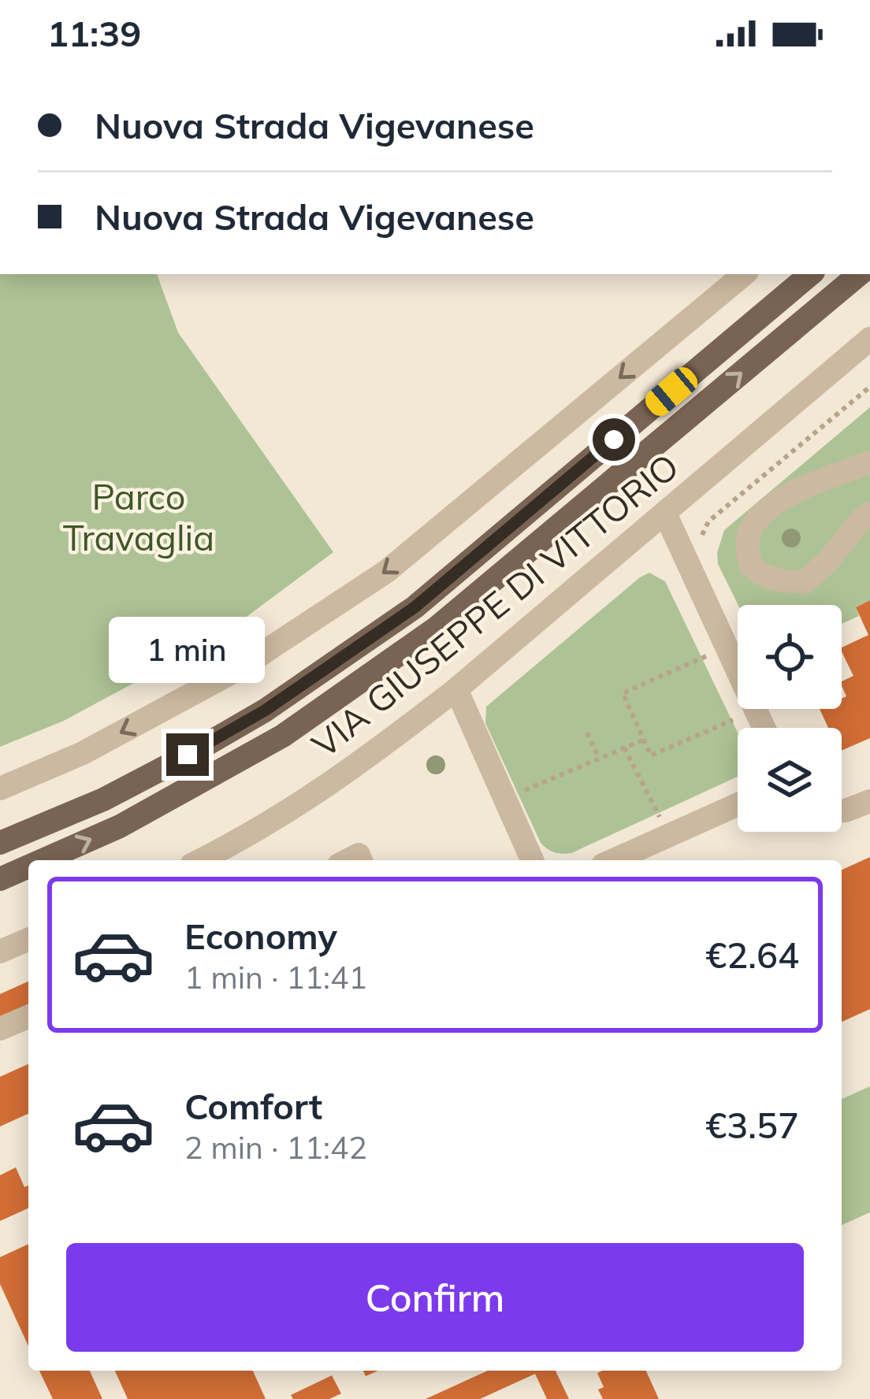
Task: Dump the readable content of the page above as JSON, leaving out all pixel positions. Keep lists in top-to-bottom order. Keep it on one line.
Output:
{"streets":{"street":["VIA GIUSEPPE DI VITTORIO"]},"parks":["Parco Travaglia"],"page":{"status":"11:39","banner":["Nuova Strada Vigevanese","Nuova Strada Vigevanese"],"bubble":"1 min","list":[{"name":"Economy","note":"1 min · 11:41","value":"€2.64"},{"name":"Comfort","note":"2 min · 11:42","value":"€3.57"}],"buttons":"Confirm"}}
